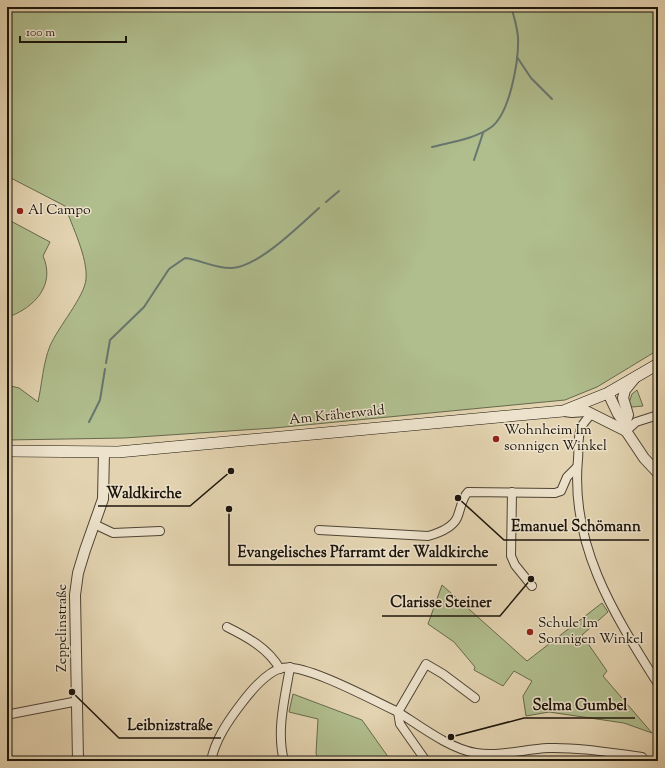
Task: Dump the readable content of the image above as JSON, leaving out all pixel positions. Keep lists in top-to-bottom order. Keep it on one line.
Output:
{"streets":{"main road":["Am Kräherwald"],"street":["Zeppelinstraße"]},"crossings":[["Am Kräherwald","Zeppelinstraße"]],"places":["Al Campo","Wohnheim Im sonnigen Winkel","Waldkirche","Emanuel Schömann","Evangelisches Pfarramt der Waldkirche","Clarisse Steiner","Schule Im Sonnigen Winkel","Leibnizstraße","Selma Gumbel"],"scale_bar":"100 m"}
